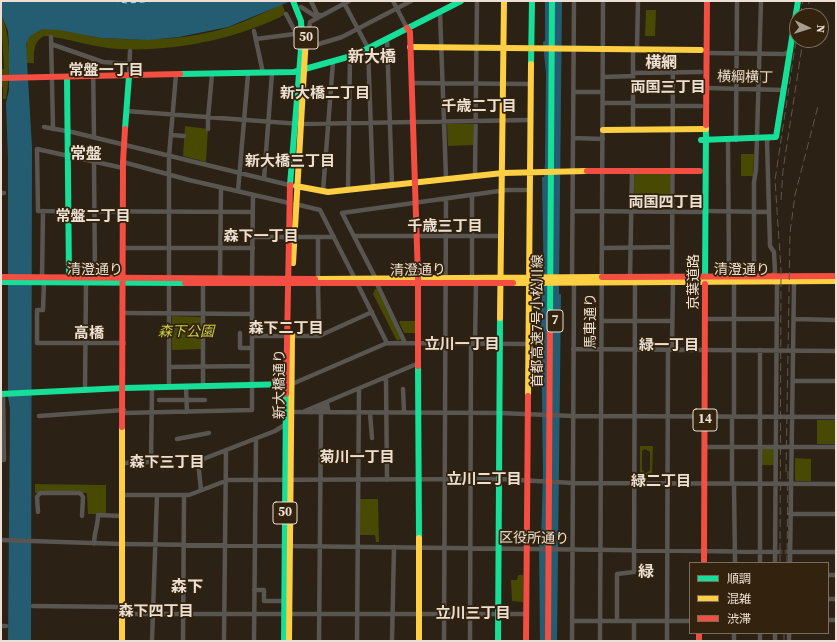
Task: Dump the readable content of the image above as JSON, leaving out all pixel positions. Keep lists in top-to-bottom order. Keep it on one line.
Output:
{"streets":{"main road":["50","清澄通り","京葉道路","首都高速7号小松川線","7","新大橋通り","14"],"street":["横綱横丁","馬車通り","区役所通り"]},"crossings":[["50","新大橋通り"],["横綱横丁","京葉道路"],["清澄通り","京葉道路"],["清澄通り","馬車通り"],["清澄通り","新大橋通り"],["京葉道路","区役所通り"],["馬車通り","区役所通り"],["新大橋通り","区役所通り"]],"districts":["新大橋","横網","常盤一丁目","両国三丁目","新大橋二丁目","千歳二丁目","常盤","新大橋三丁目","両国四丁目","常盤二丁目","千歳三丁目","森下一丁目","森下二丁目","高橋","立川一丁目","緑一丁目","菊川一丁目","森下三丁目","立川二丁目","緑二丁目","緑","森下","森下四丁目","立川三丁目"],"parks":["森下公園"],"legend":["順調","混雑","渋滞"],"north":"right"}
